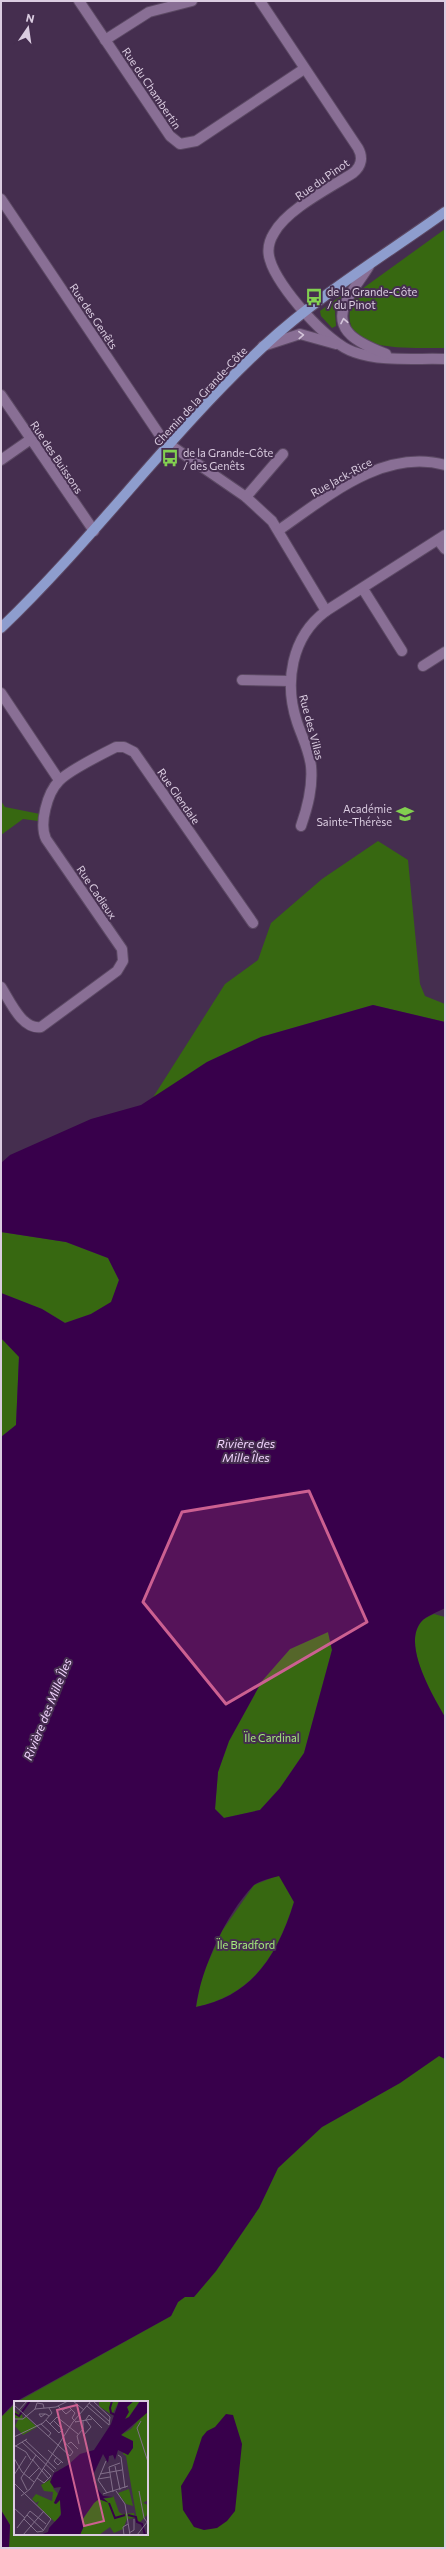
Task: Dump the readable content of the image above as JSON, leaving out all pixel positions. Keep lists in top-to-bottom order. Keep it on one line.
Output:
{"streets":{"main road":["Chemin de la Grande-Côte"],"street":["Rue du Chambertin","Rue du Pinot","Rue des Genêts","Rue des Buissons","Rue Jack-Rice","Rue des Villas","Rue Glendale","Rue Cadieux"]},"crossings":[["Rue du Chambertin","Rue du Pinot"],["Rue du Pinot","Chemin de la Grande-Côte"],["Rue des Genêts","Chemin de la Grande-Côte"],["Chemin de la Grande-Côte","Rue des Buissons"],["Rue Glendale","Rue Cadieux"]],"water":["Rivière des Mille Îles"],"parks":["Ïle Cardinal","Ïle Bradford"],"places":{"bus stop":["de la Grande-Côte / du Pinot","de la Grande-Côte / des Genêts"],"school or university":["Académie Sainte-Thérèse"]},"north":"top"}
